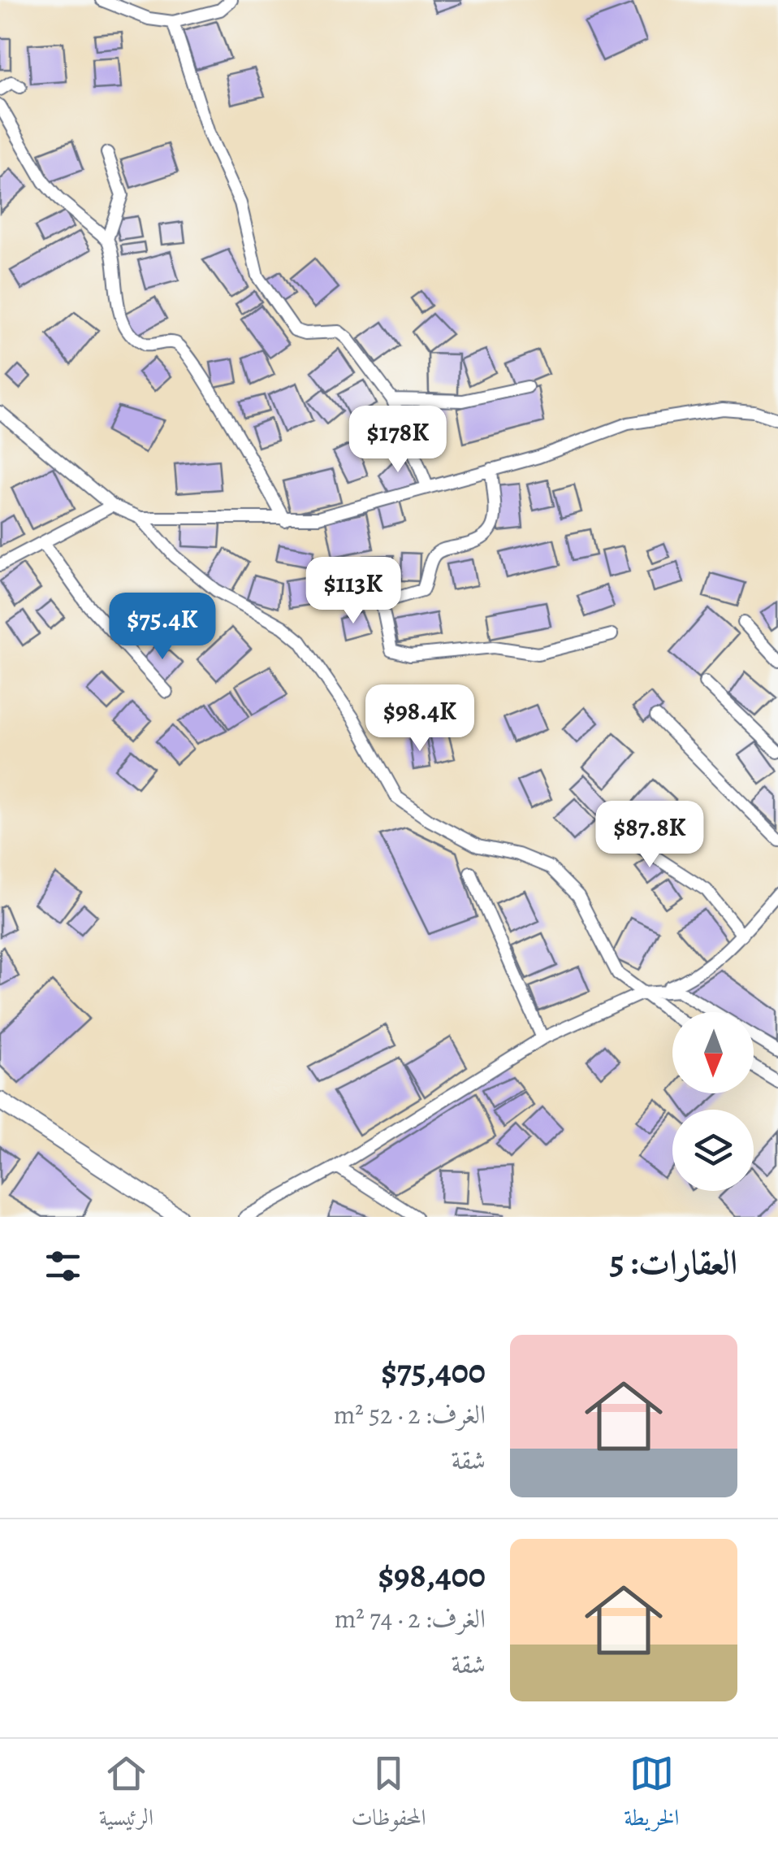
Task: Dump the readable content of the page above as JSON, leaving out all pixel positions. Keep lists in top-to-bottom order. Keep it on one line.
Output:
{"north":"bottom","page":{"price":["$178K","$113K","$75.4K","$98.4K","$87.8K"],"heading":"العقارات: 5","list":[{"name":"$75,400","note":"الغرف: 2 · 52 m² · شقة"},{"name":"$98,400","note":"الغرف: 2 · 74 m² · شقة"}],"tabs":["الخريطة","المحفوظات","الرئيسية"]}}
